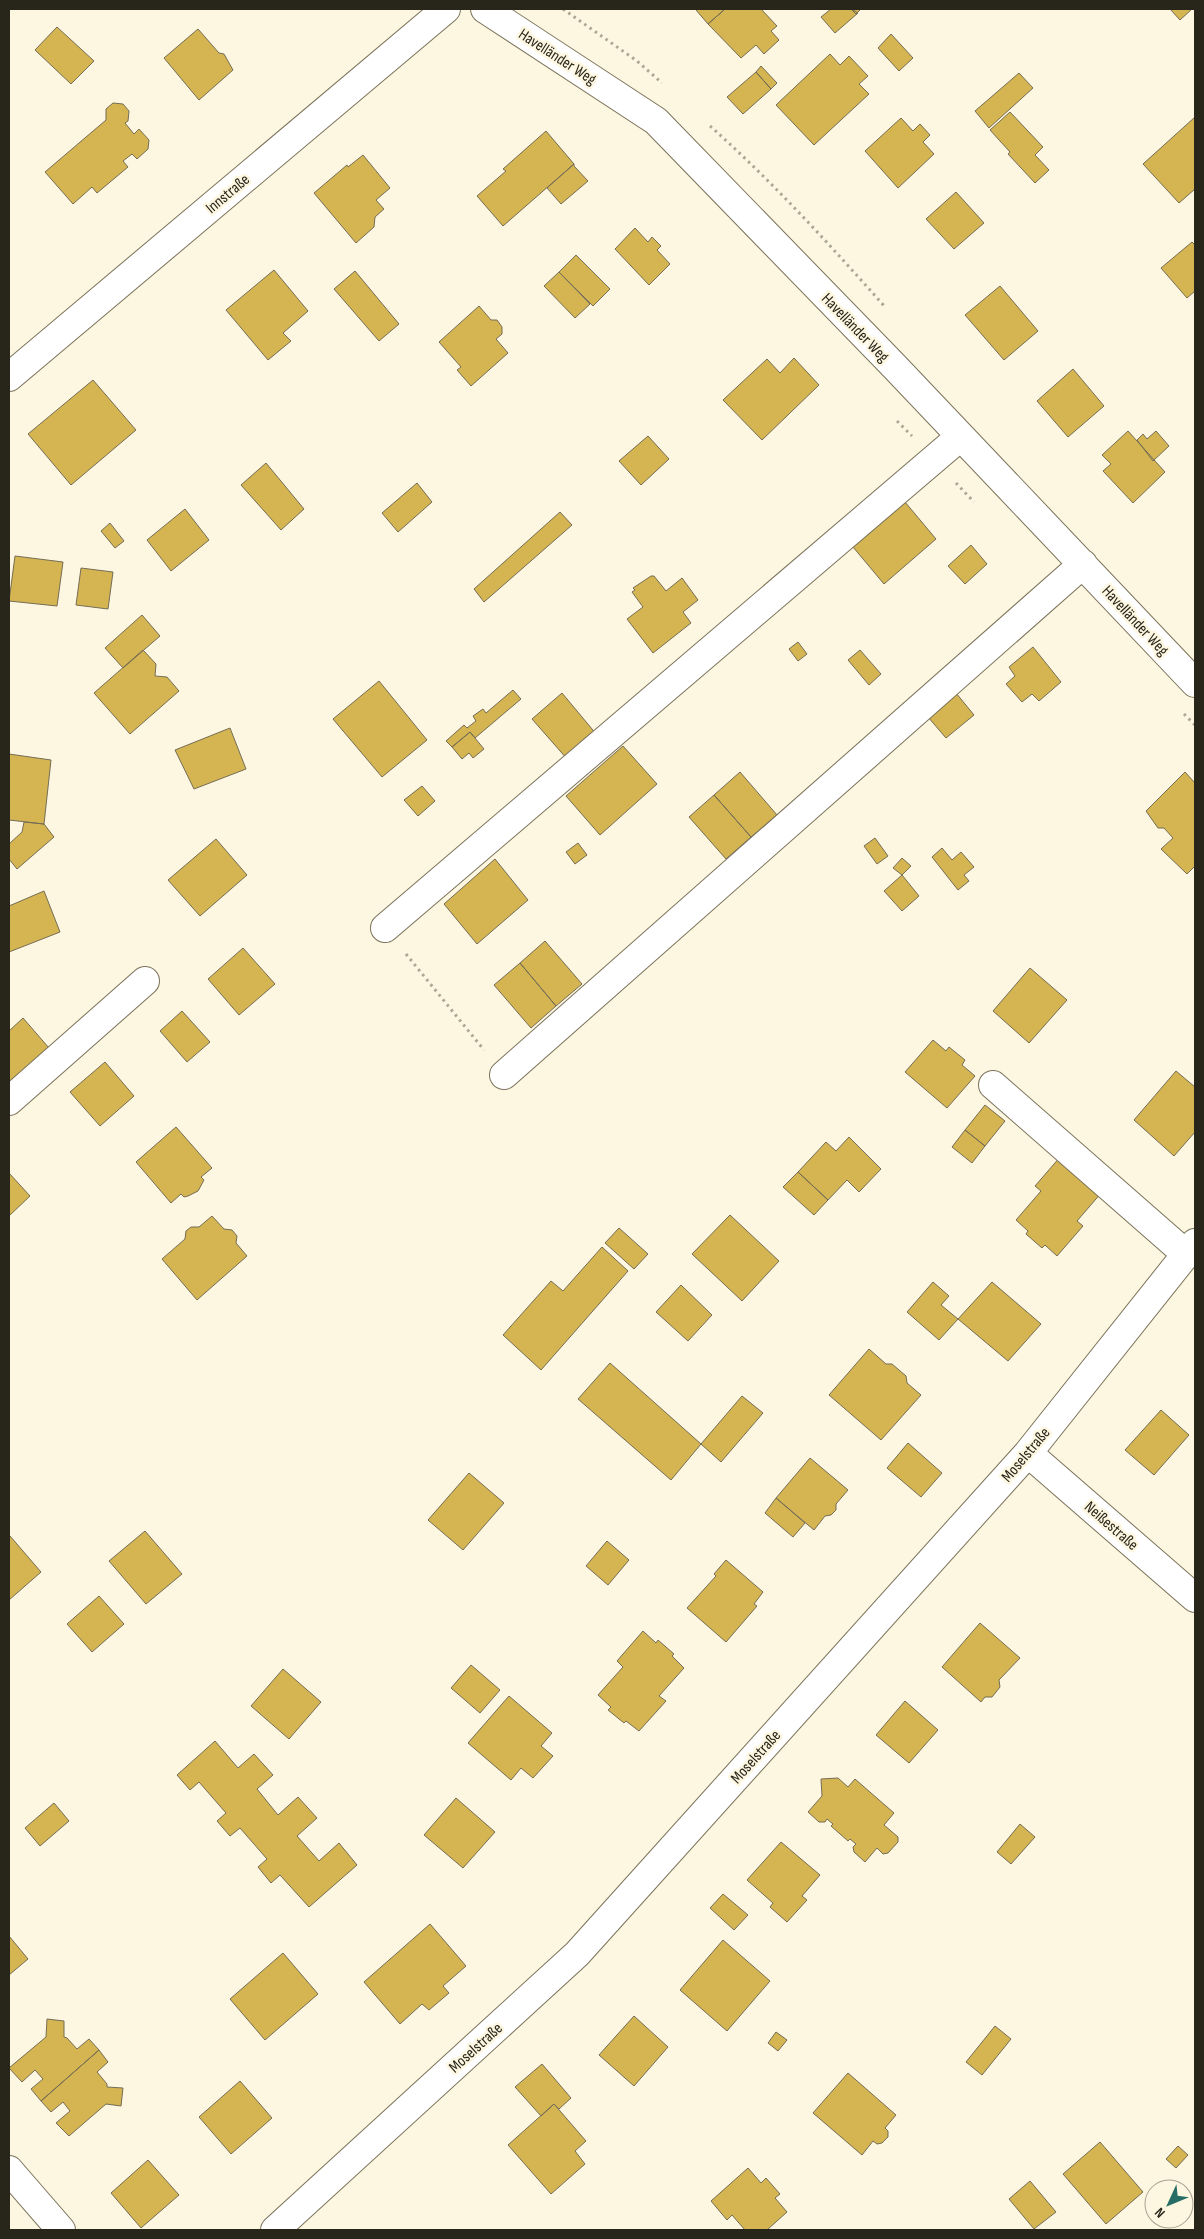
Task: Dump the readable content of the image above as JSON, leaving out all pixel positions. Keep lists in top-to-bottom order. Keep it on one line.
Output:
{"streets":{"street":["Havelländer Weg","Innstraße","Moselstraße","Neißestraße"]},"crossings":[["Moselstraße","Neißestraße"]],"north":"bottom left"}
